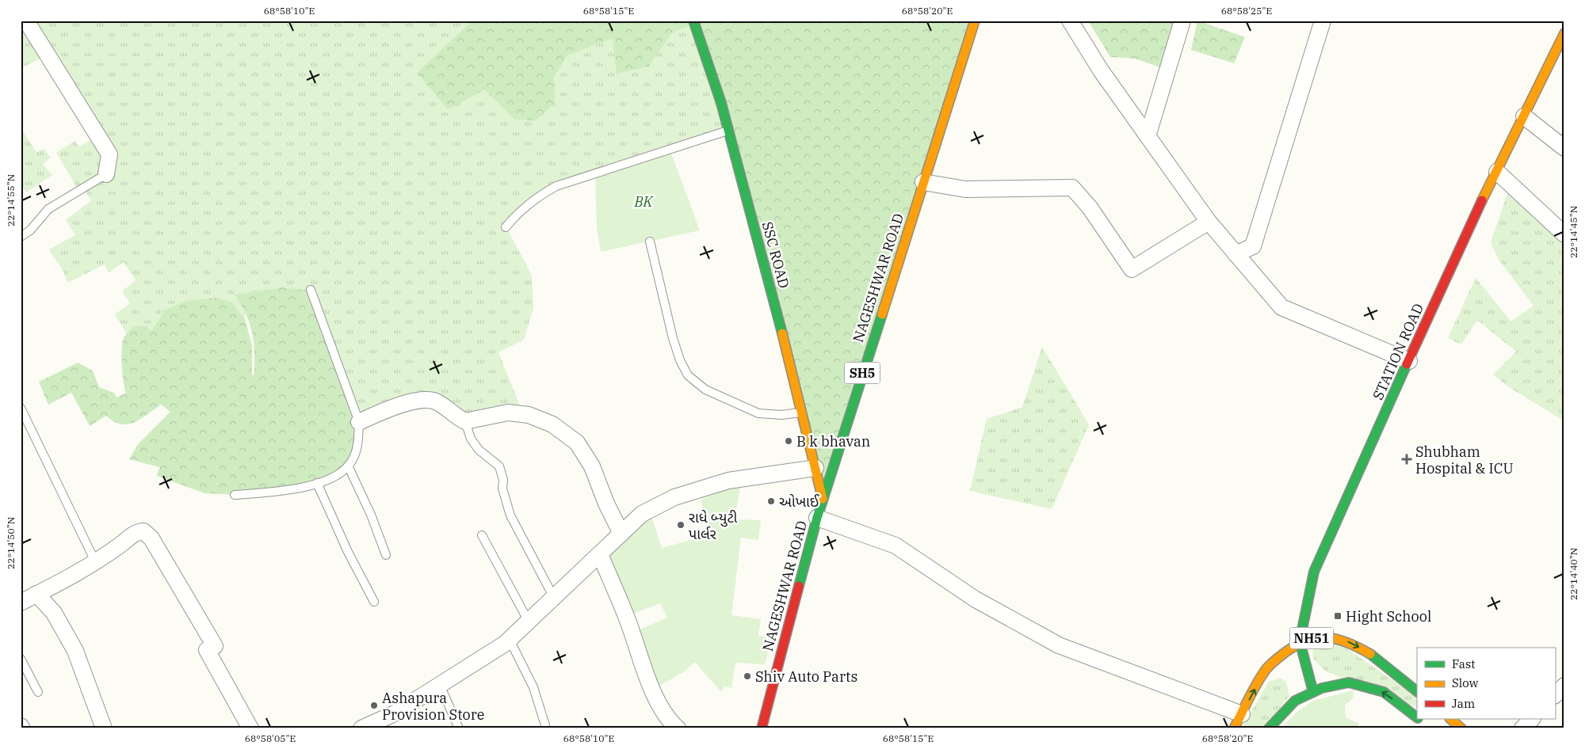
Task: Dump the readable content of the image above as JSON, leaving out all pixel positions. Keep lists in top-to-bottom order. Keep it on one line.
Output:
{"streets":{"main road":["SSC ROAD","NAGESHWAR ROAD","STATION ROAD","SH5","NH51"]},"crossings":[["SSC ROAD","NAGESHWAR ROAD"],["STATION ROAD","NH51"]],"parks":["BK"],"places":{"other":["B k bhavan","ઓખાઈ","રાધે બ્યુટી પાર્લર","Shiv Auto Parts","Ashapura Provision Store"],"health":["Shubham Hospital & ICU"],"transit":["Hight School"]},"legend":["Fast","Slow","Jam"],"coordinates":["68°58'10\"E","68°58'15\"E","68°58'20\"E","68°58'25\"E","22°14'55\"N","22°14'45\"N","22°14'50\"N","22°14'40\"N","68°58'05\"E"]}
